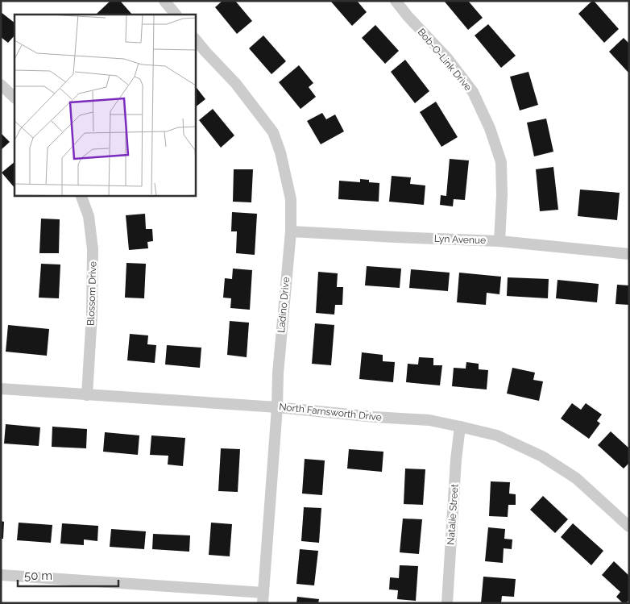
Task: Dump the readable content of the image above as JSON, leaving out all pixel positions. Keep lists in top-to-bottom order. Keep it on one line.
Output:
{"streets":{"street":["Bob-O-Link Drive","Lyn Avenue","Blossom Drive","Ladino Drive","North Farnsworth Drive","Natalie Street"]},"crossings":[["Bob-O-Link Drive","Lyn Avenue"],["Lyn Avenue","Ladino Drive"],["Blossom Drive","North Farnsworth Drive"],["Ladino Drive","North Farnsworth Drive"],["North Farnsworth Drive","Natalie Street"]],"scale_bar":"50 m"}
